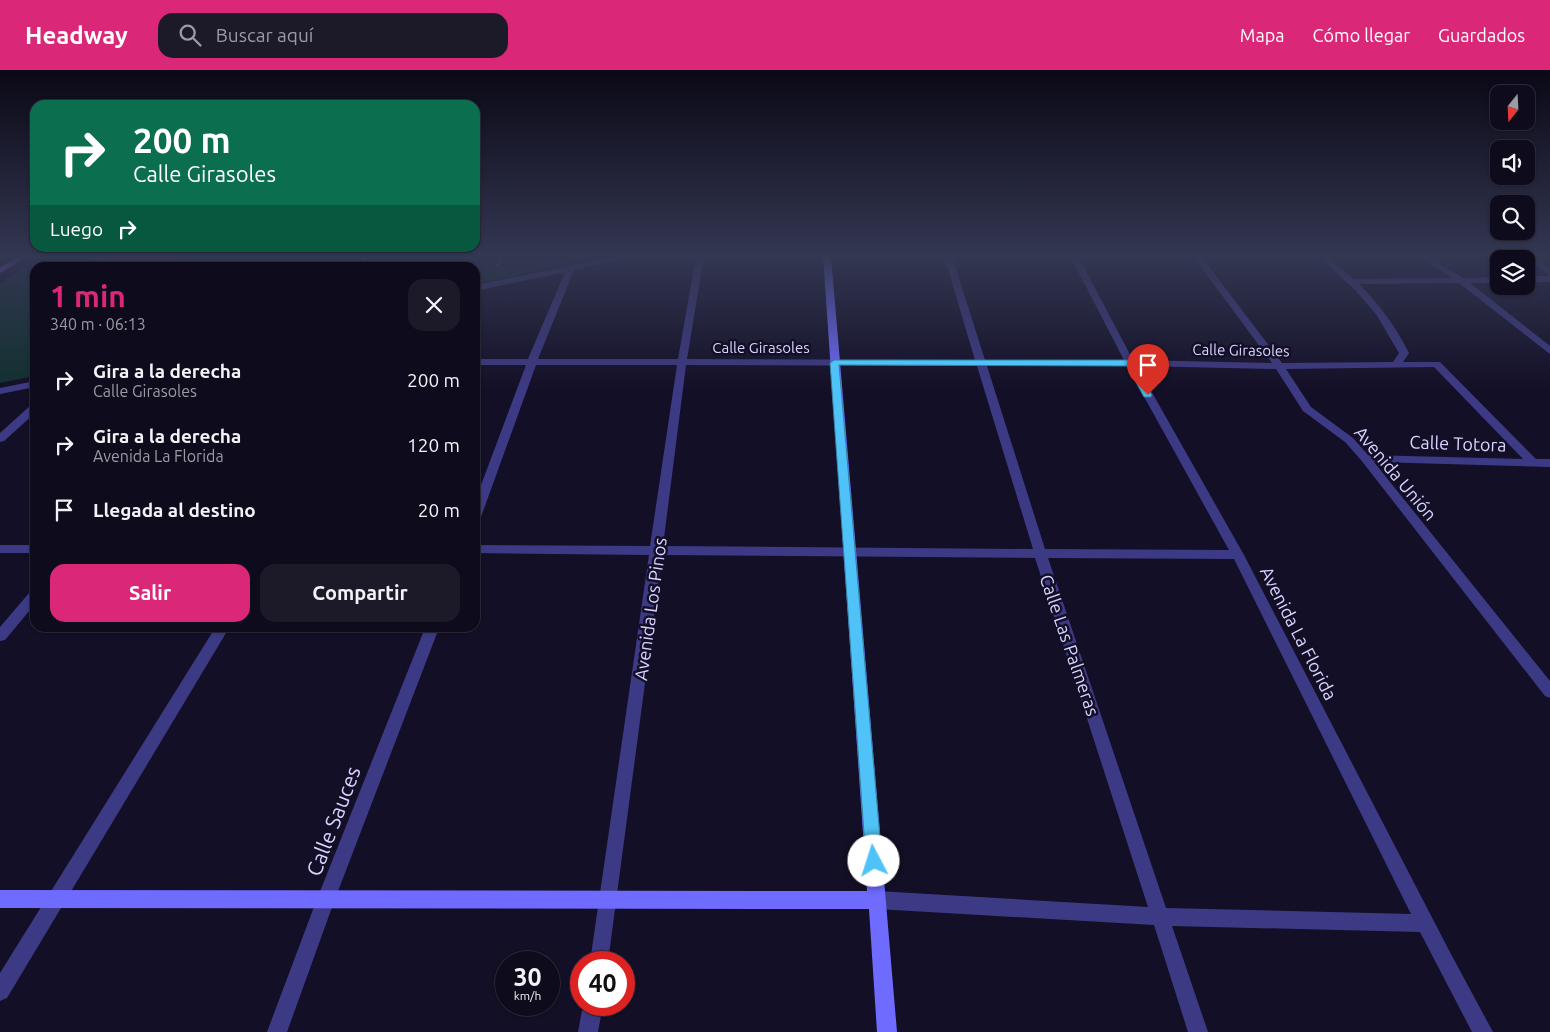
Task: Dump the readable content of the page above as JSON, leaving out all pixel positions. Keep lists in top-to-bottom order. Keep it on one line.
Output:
{"streets":{"street":["Calle Girasoles","Calle Totora","Avenida Unión","Avenida Los Pinos","Avenida La Florida","Calle Las Palmeras","Calle Sauces"]},"crossings":[["Calle Girasoles","Calle Totora"],["Calle Girasoles","Avenida Unión"],["Calle Girasoles","Avenida Los Pinos"],["Calle Girasoles","Avenida La Florida"],["Calle Girasoles","Calle Las Palmeras"],["Calle Totora","Avenida Unión"]],"north":"bottom","page":{"header":"Headway","search":"Buscar aquí","nav":["Mapa","Cómo llegar","Guardados"],"turn":["200 m","Calle Girasoles"],"then":"Luego","heading":["1 min","340 m · 06:13"],"list":[{"name":"Gira a la derecha","note":"Calle Girasoles","value":"200 m"},{"name":"Gira a la derecha","note":"Avenida La Florida","value":"120 m"},{"name":"Llegada al destino","value":"20 m"}],"buttons":["Salir","Compartir"],"speed":"30 km/h","limit":"40"}}
